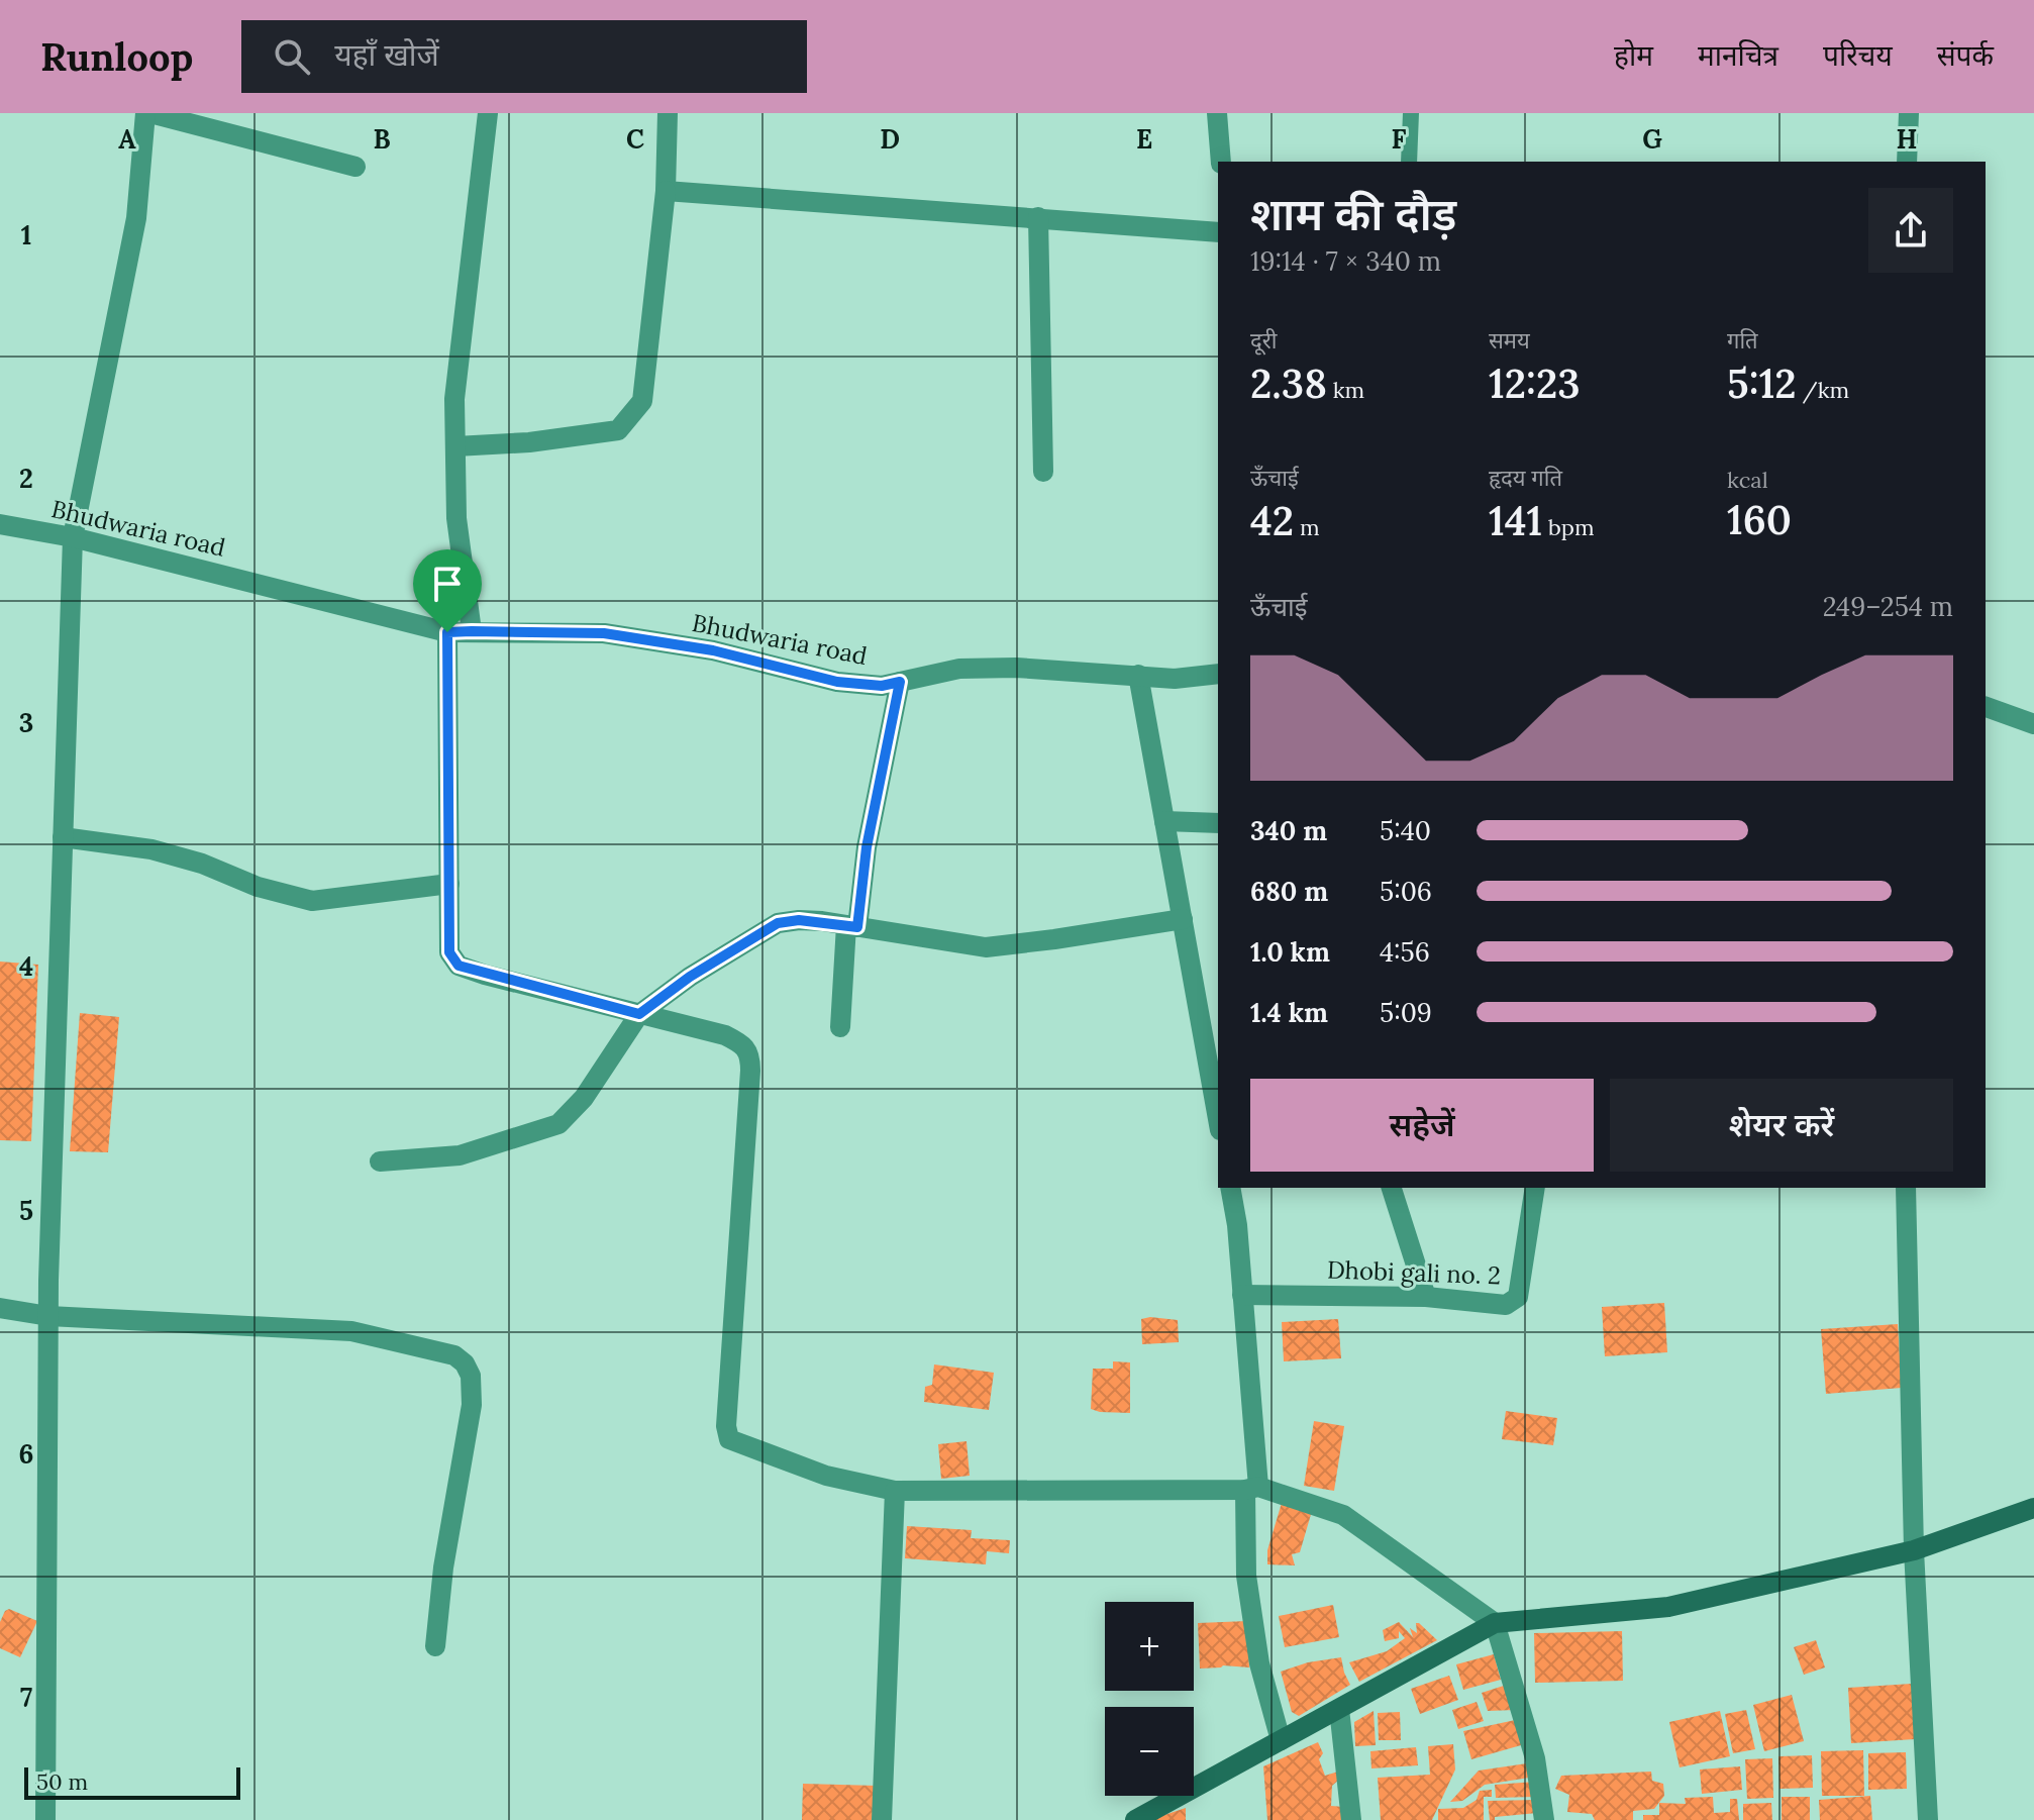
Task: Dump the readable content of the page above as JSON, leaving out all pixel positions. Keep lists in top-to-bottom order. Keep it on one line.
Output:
{"streets":{"street":["Bhudwaria road","Dhobi gali no. 2"]},"scale_bar":"50 m","page":{"header":"Runloop","search":"यहाँ खोजें","nav":["होम","मानचित्र","परिचय","संपर्क"],"heading":["शाम की दौड़","19:14 · 7 × 340 m"],"stats":[["दूरी","2.38 km"],["समय","12:23"],["गति","5:12 /km"],["ऊँचाई","42 m"],["हृदय गति","141 bpm"],["kcal","160"]],"chart":["ऊँचाई","249–254 m"],"list":[{"name":"340 m","note":"5:40"},{"name":"680 m","note":"5:06"},{"name":"1.0 km","note":"4:56"},{"name":"1.4 km","note":"5:09"}],"buttons":["सहेजें","शेयर करें"],"map_buttons":["+","−"],"scale":"50 m"},"grid":{"columns":["A","B","C","D","E","F","G","H"],"rows":["1","2","3","4","5","6","7"]}}
